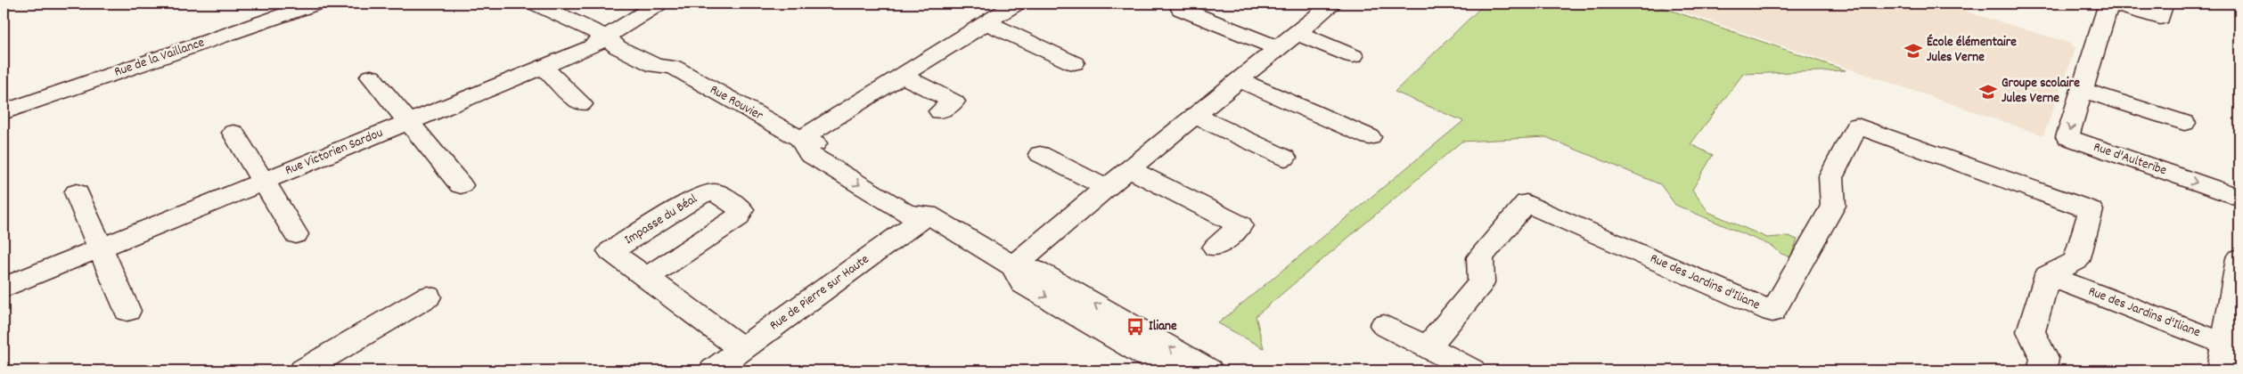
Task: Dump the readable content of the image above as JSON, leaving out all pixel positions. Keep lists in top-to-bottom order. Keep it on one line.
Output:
{"streets":{"street":["Rue de la Vaillance","Rue Rouvier","Rue Victorien Sardou","Rue d'Aulteribe","Rue des Jardins d'Iliane","Rue de Pierre sur Haute"]},"crossings":[["Rue Rouvier","Rue Victorien Sardou"]],"places":{"school or university":["École élémentaire Jules Verne","Groupe scolaire Jules Verne"],"bus stop":["Iliane"]}}
